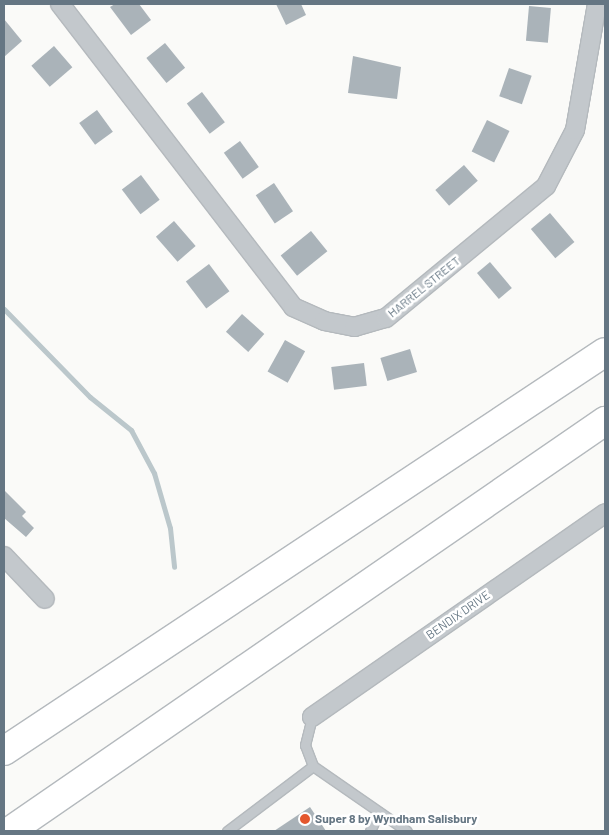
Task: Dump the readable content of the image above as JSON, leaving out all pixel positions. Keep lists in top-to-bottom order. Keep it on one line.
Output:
{"streets":{"street":["HARREL STREET","BENDIX DRIVE"]},"places":["Super 8 by Wyndham Salisbury"]}
